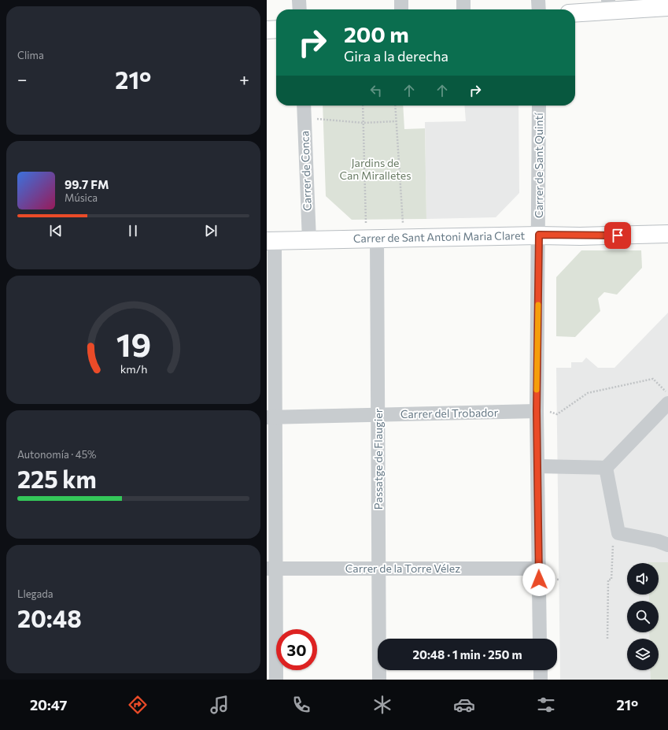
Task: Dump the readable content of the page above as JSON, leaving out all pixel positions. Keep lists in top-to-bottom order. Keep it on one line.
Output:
{"streets":{"main road":["Carrer de Sant Antoni Maria Claret"],"street":["Carrer de Sant Quintí","Carrer de Conca","Carrer del Trobador","Passatge de Flaugier","Carrer de la Torre Vélez"]},"crossings":[["Carrer de Sant Quintí","Carrer de Sant Antoni Maria Claret"],["Carrer de Sant Quintí","Carrer del Trobador"],["Carrer de Sant Quintí","Carrer de la Torre Vélez"],["Carrer de Conca","Carrer de Sant Antoni Maria Claret"],["Carrer de Sant Antoni Maria Claret","Passatge de Flaugier"],["Carrer del Trobador","Passatge de Flaugier"],["Passatge de Flaugier","Carrer de la Torre Vélez"]],"parks":["Jardins de Can Miralletes"],"page":{"tile":["Clima",["Autonomía · 45%","225 km"],["Llegada","20:48"]],"turn":["200 m","Gira a la derecha"],"heat":["−","21°","+"],"song":["99.7 FM","Música"],"limit":"30","trip":"20:48 · 1 min · 250 m","tabs":["20:47","21°"],"gauge":["19","km/h"]}}
